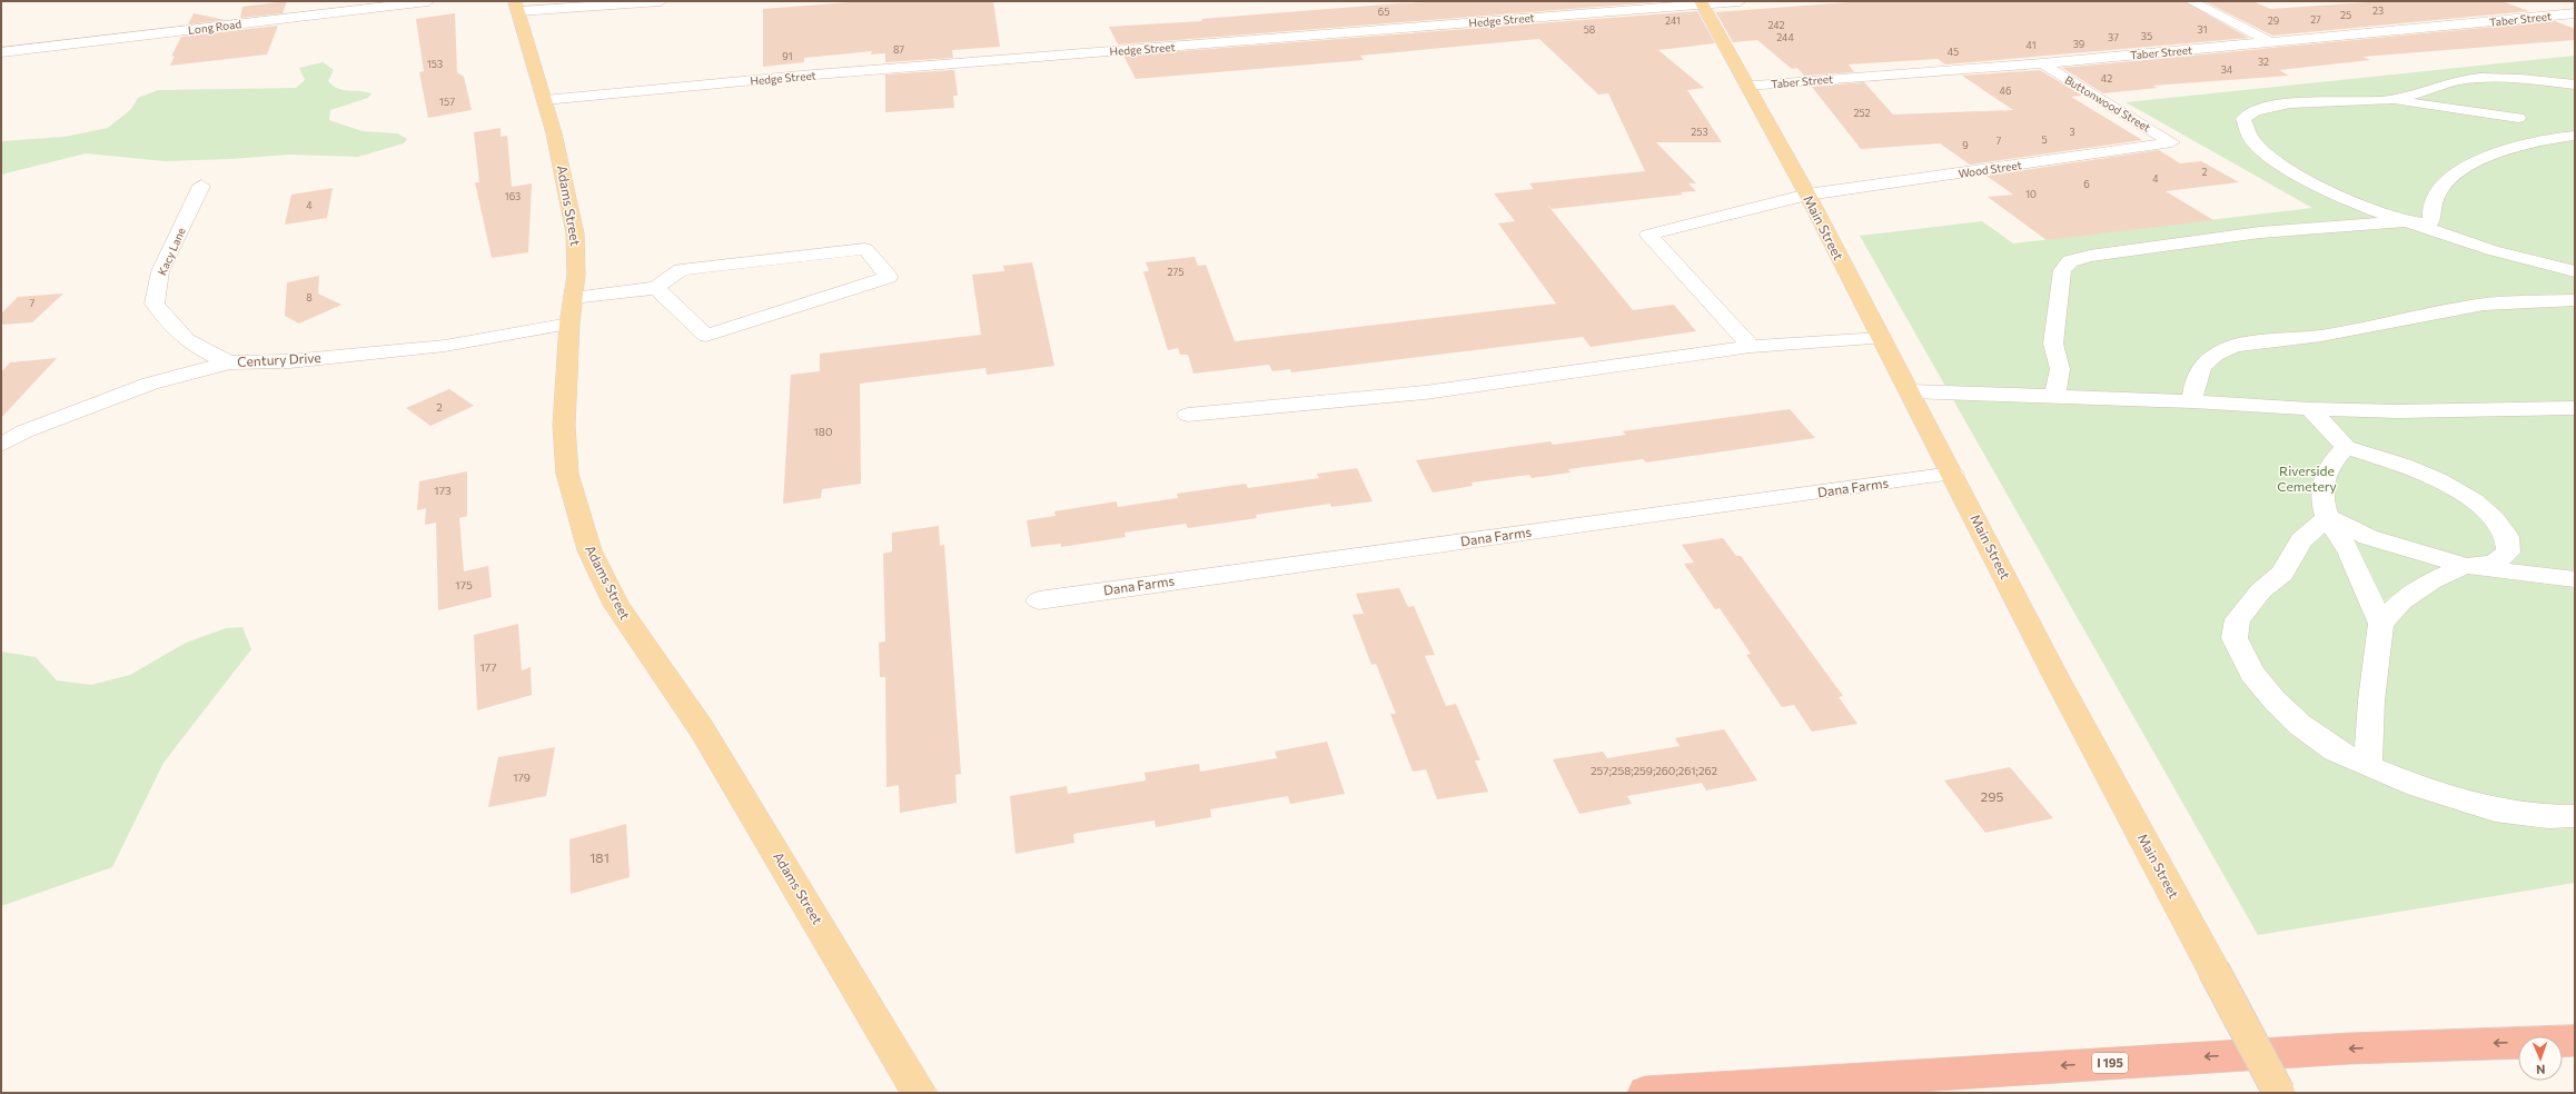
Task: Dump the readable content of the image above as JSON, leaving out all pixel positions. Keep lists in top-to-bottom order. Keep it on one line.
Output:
{"streets":{"highway":["I 195"],"main road":["Adams Street","Main Street"],"street":["Taber Street","Hedge Street","Long Road","Buttonwood Street","Wood Street","Kacy Lane","Century Drive","Dana Farms"]},"crossings":[["Taber Street","Buttonwood Street"],["Taber Street","Main Street"],["Hedge Street","Adams Street"],["Hedge Street","Main Street"],["Buttonwood Street","Wood Street"],["Wood Street","Main Street"],["Adams Street","Century Drive"],["Main Street","Dana Farms"],["Kacy Lane","Century Drive"]],"parks":["Riverside Cemetery"],"house_numbers":["23","65","25","27","241","29","242","58","31","35","244","37","39","41","87","45","91","32","153","34","42","46","157","252","253","3","5","7","9","2","4","6","10","163","4","275","8","7","2","180","173","175","177","257;258;259;260;261;262","179","295","181"],"north":"bottom"}
